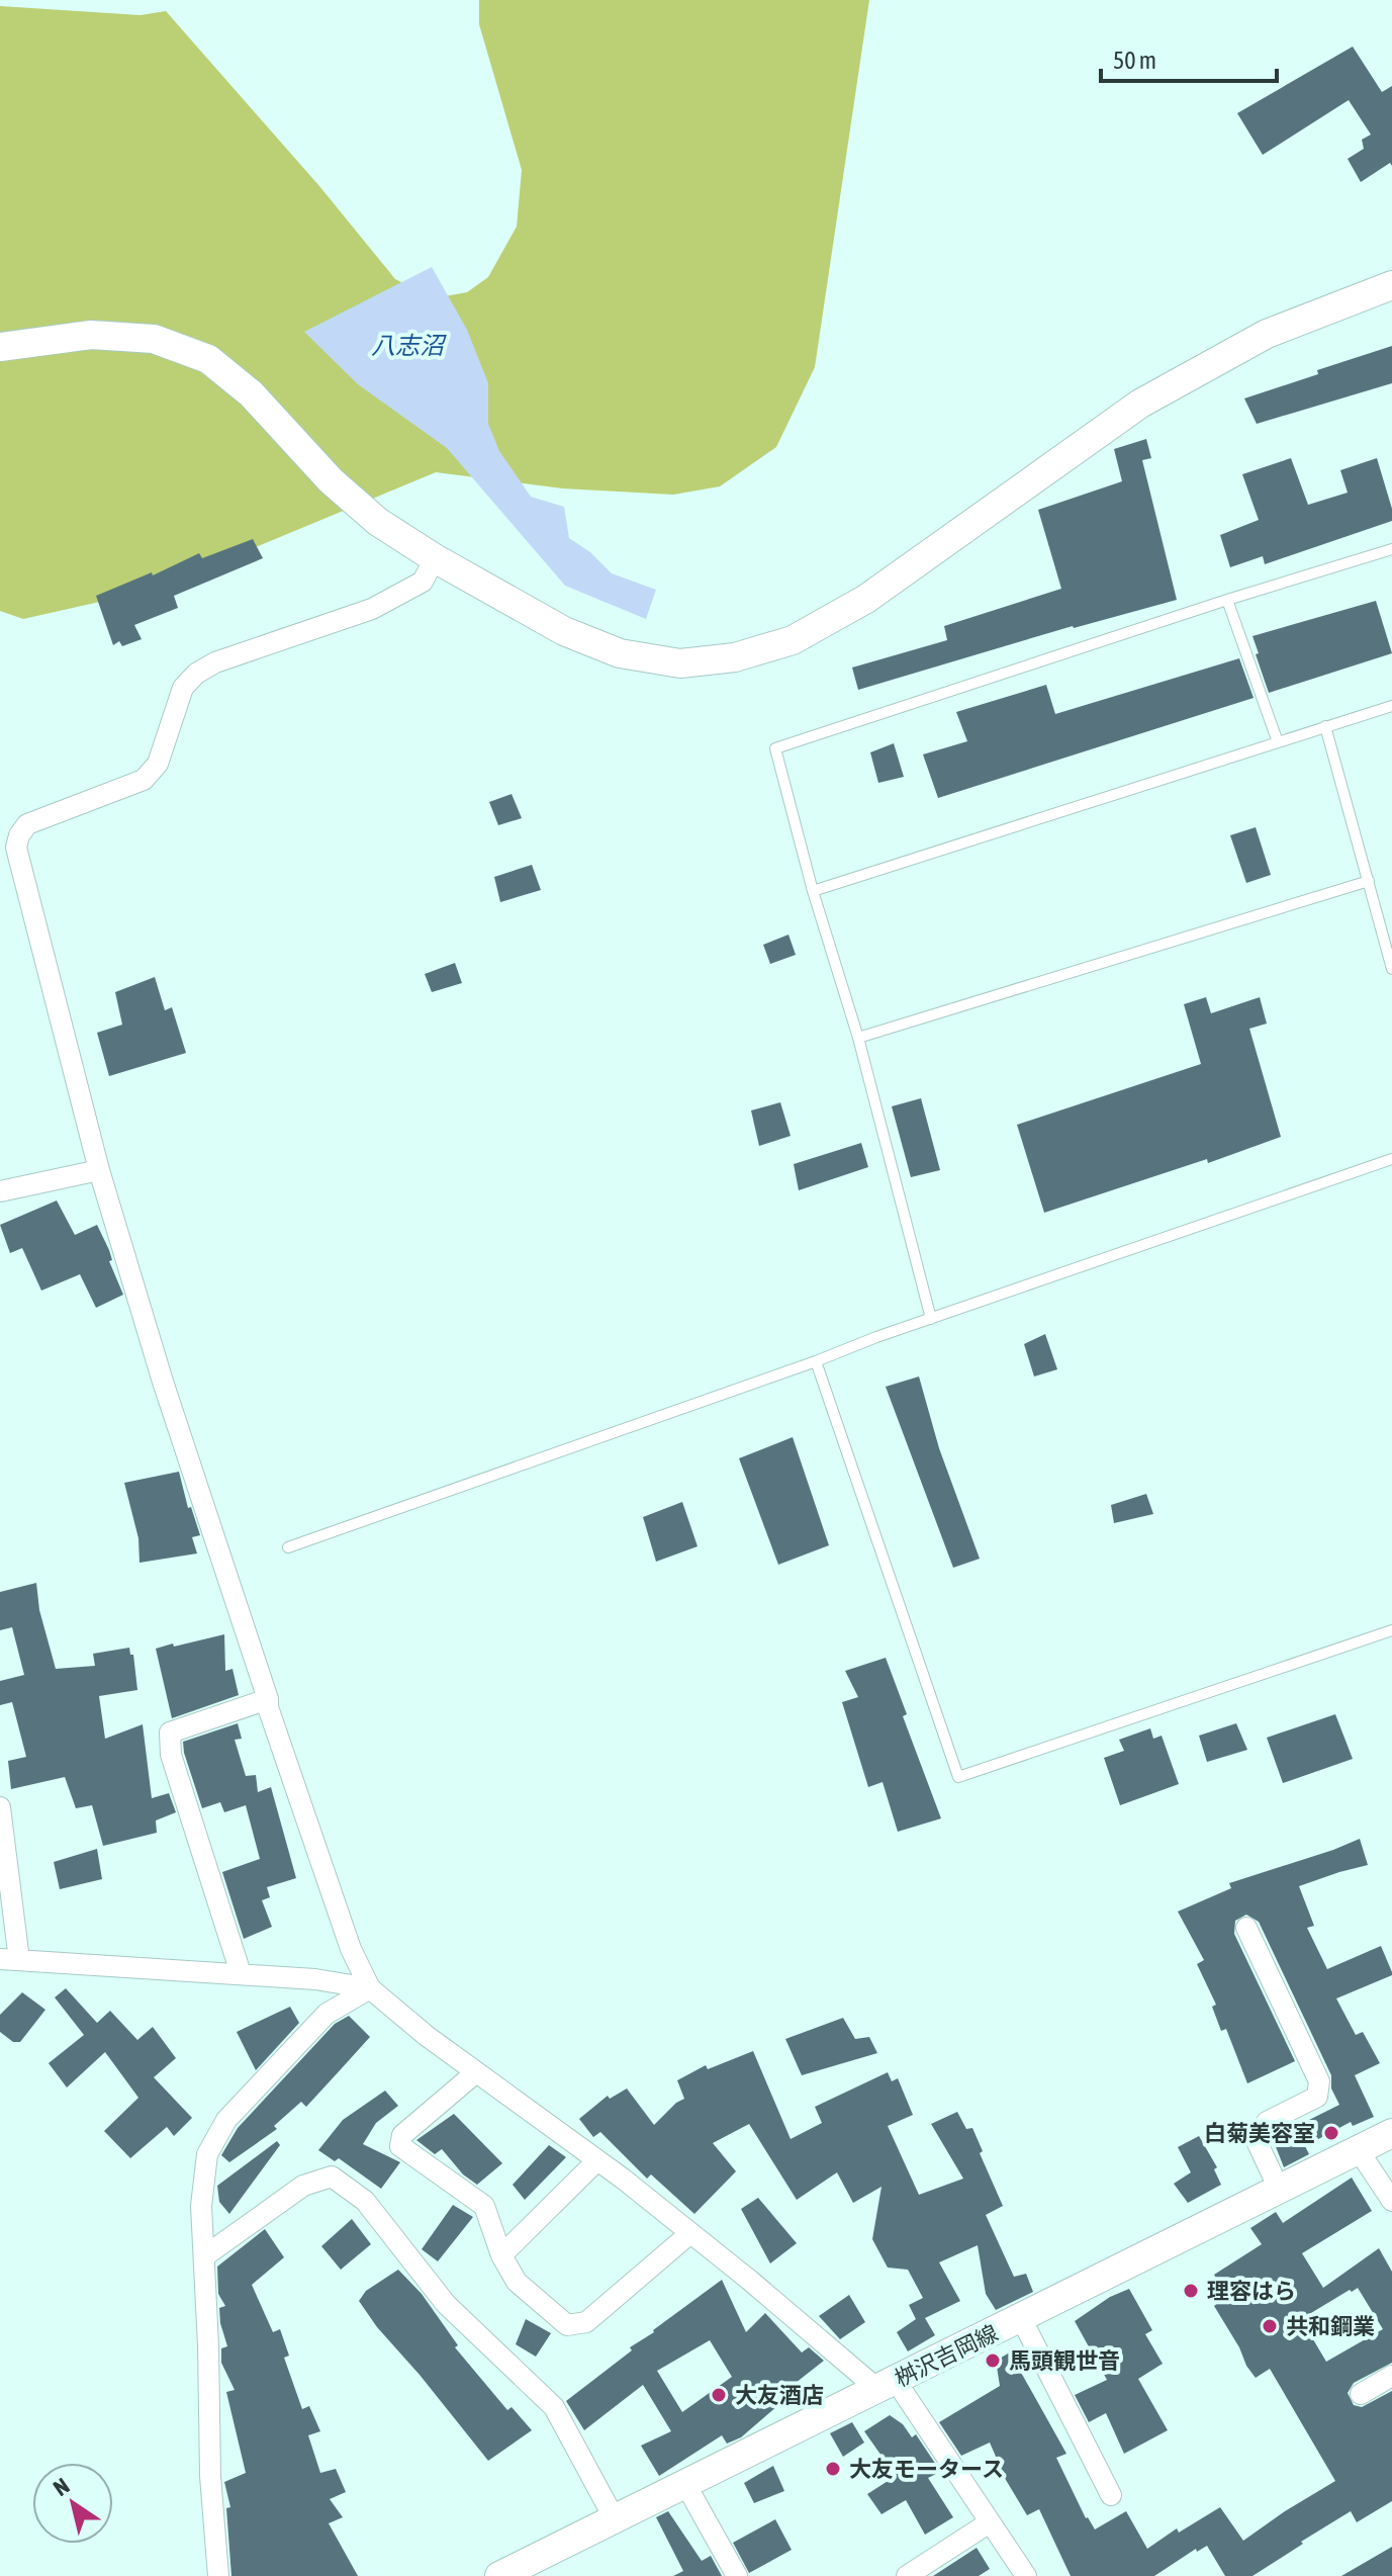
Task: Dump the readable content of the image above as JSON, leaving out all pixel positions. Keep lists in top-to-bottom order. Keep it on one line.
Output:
{"streets":{"street":["桝沢吉岡線"]},"water":["八志沼"],"places":["白菊美容室","理容はら","共和鋼業","馬頭観世音","大友酒店","大友モータース"],"scale_bar":"50 m","north":"top left"}
